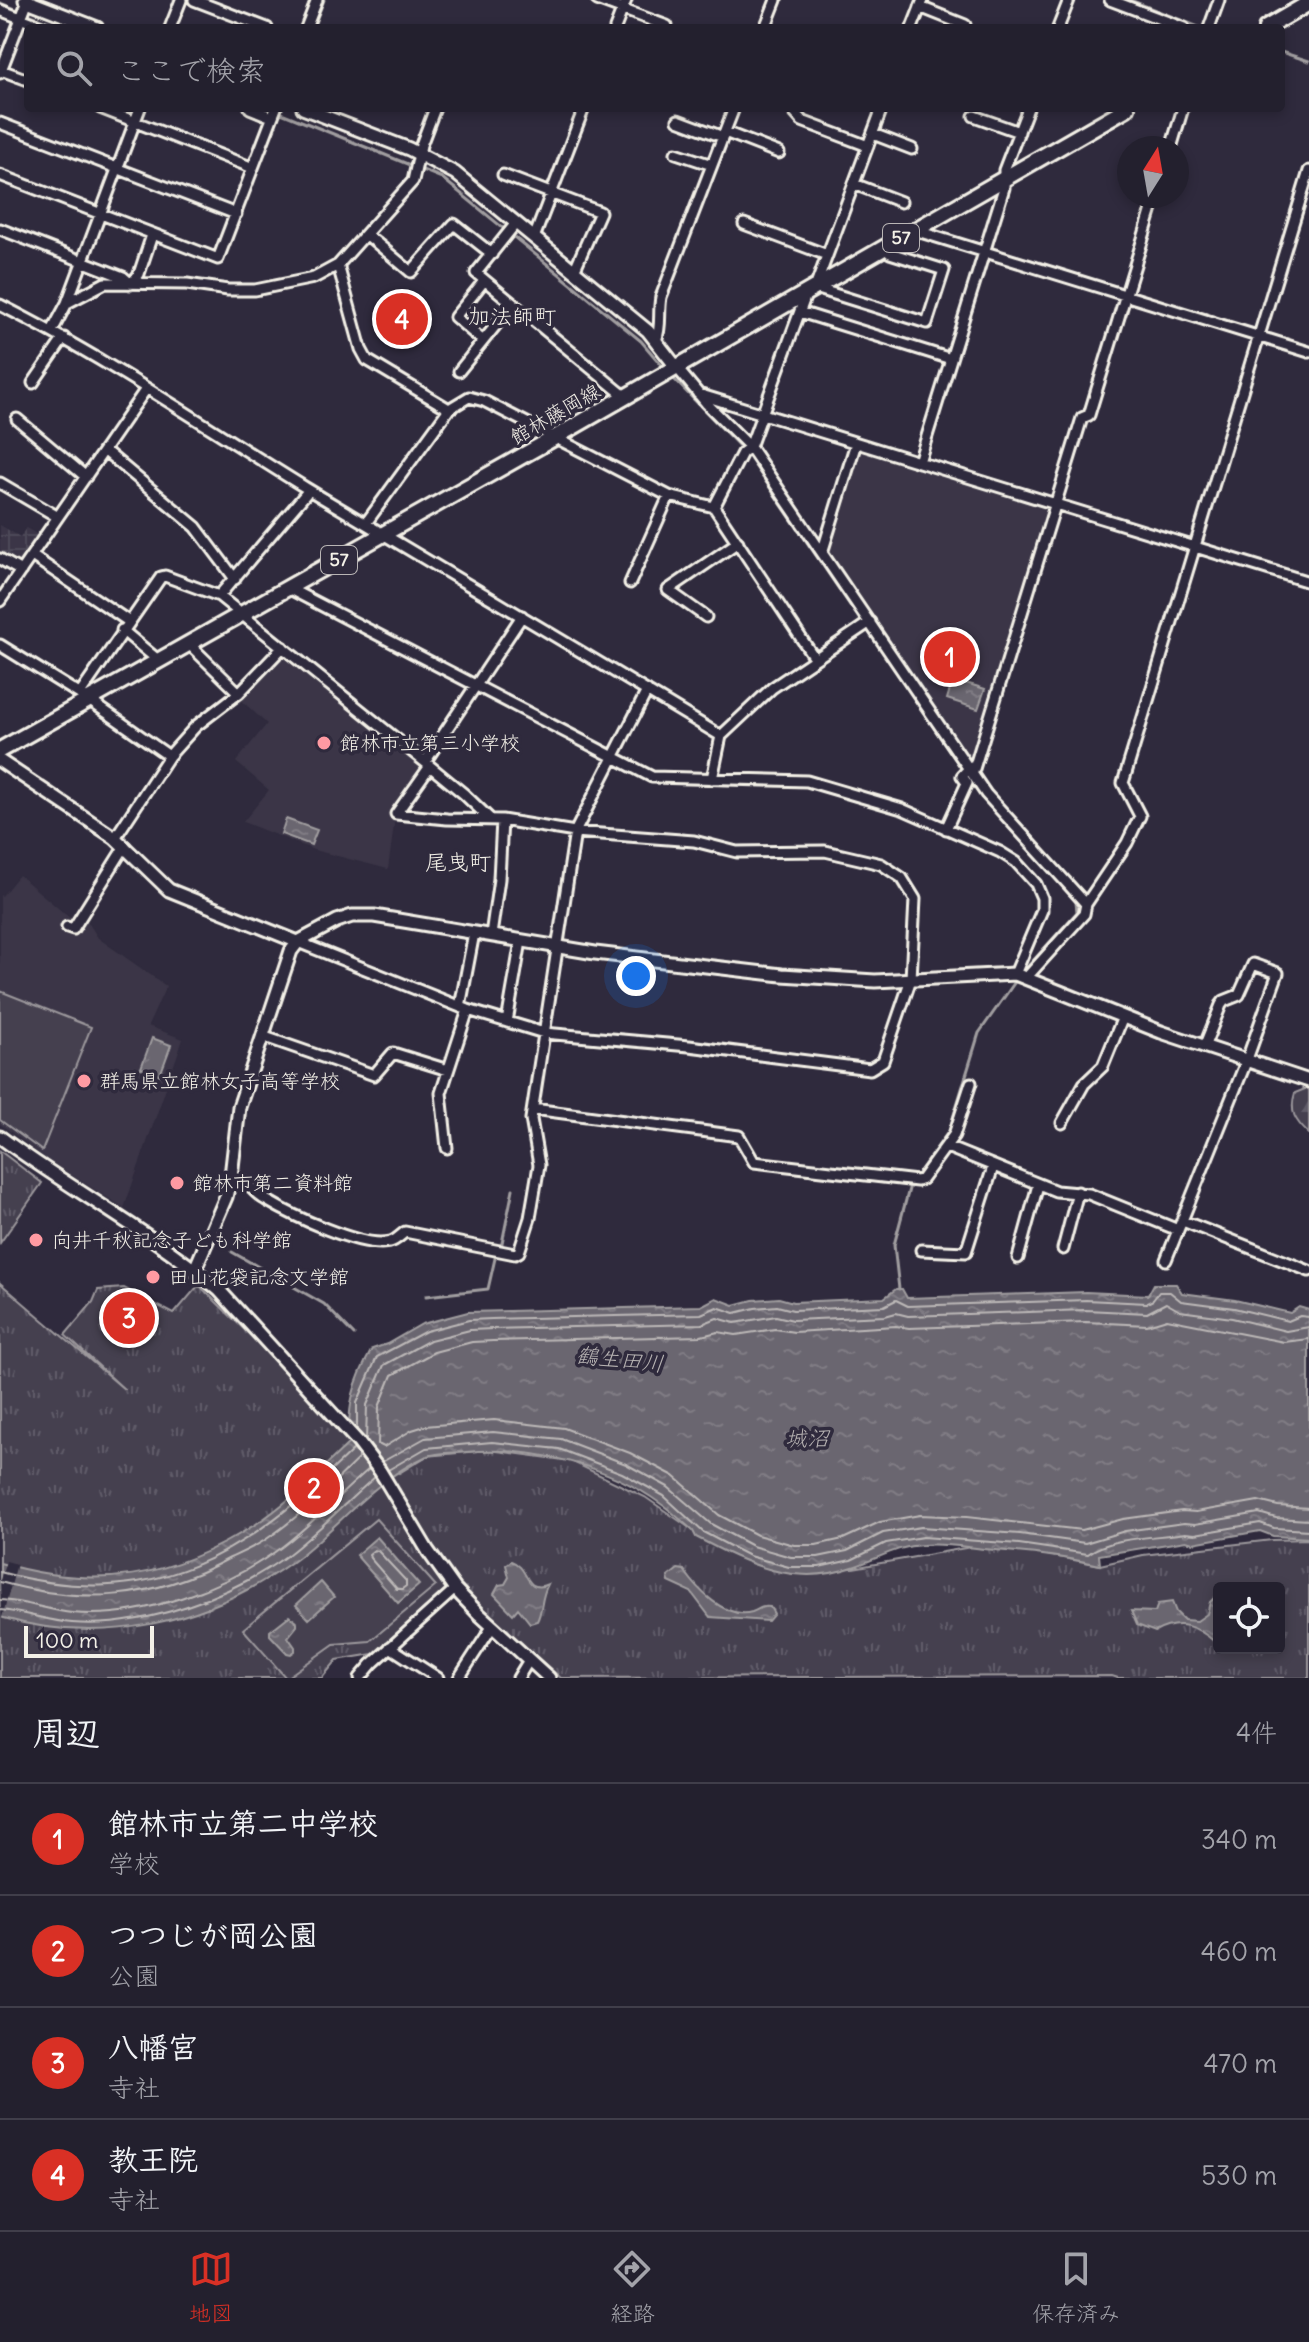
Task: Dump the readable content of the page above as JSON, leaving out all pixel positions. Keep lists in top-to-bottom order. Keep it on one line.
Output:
{"streets":{"main road":["57","館林藤岡線"]},"districts":["加法師町","尾曳町"],"water":["鶴生田川","城沼"],"places":["館林市立第三小学校","群馬県立館林女子高等学校","館林市第二資料館","向井千秋記念子ども科学館","田山花袋記念文学館"],"scale_bar":"100 m","north":"top","page":{"search":"ここで検索","pins":["4","1","3","2"],"scale":"100 m","heading":["周辺","4件"],"list":[{"mark":"1","name":"館林市立第二中学校","note":"学校","value":"340 m"},{"mark":"2","name":"つつじが岡公園","note":"公園","value":"460 m"},{"mark":"3","name":"八幡宮","note":"寺社","value":"470 m"},{"mark":"4","name":"教王院","note":"寺社","value":"530 m"}],"nav":["地図","経路","保存済み"]}}
